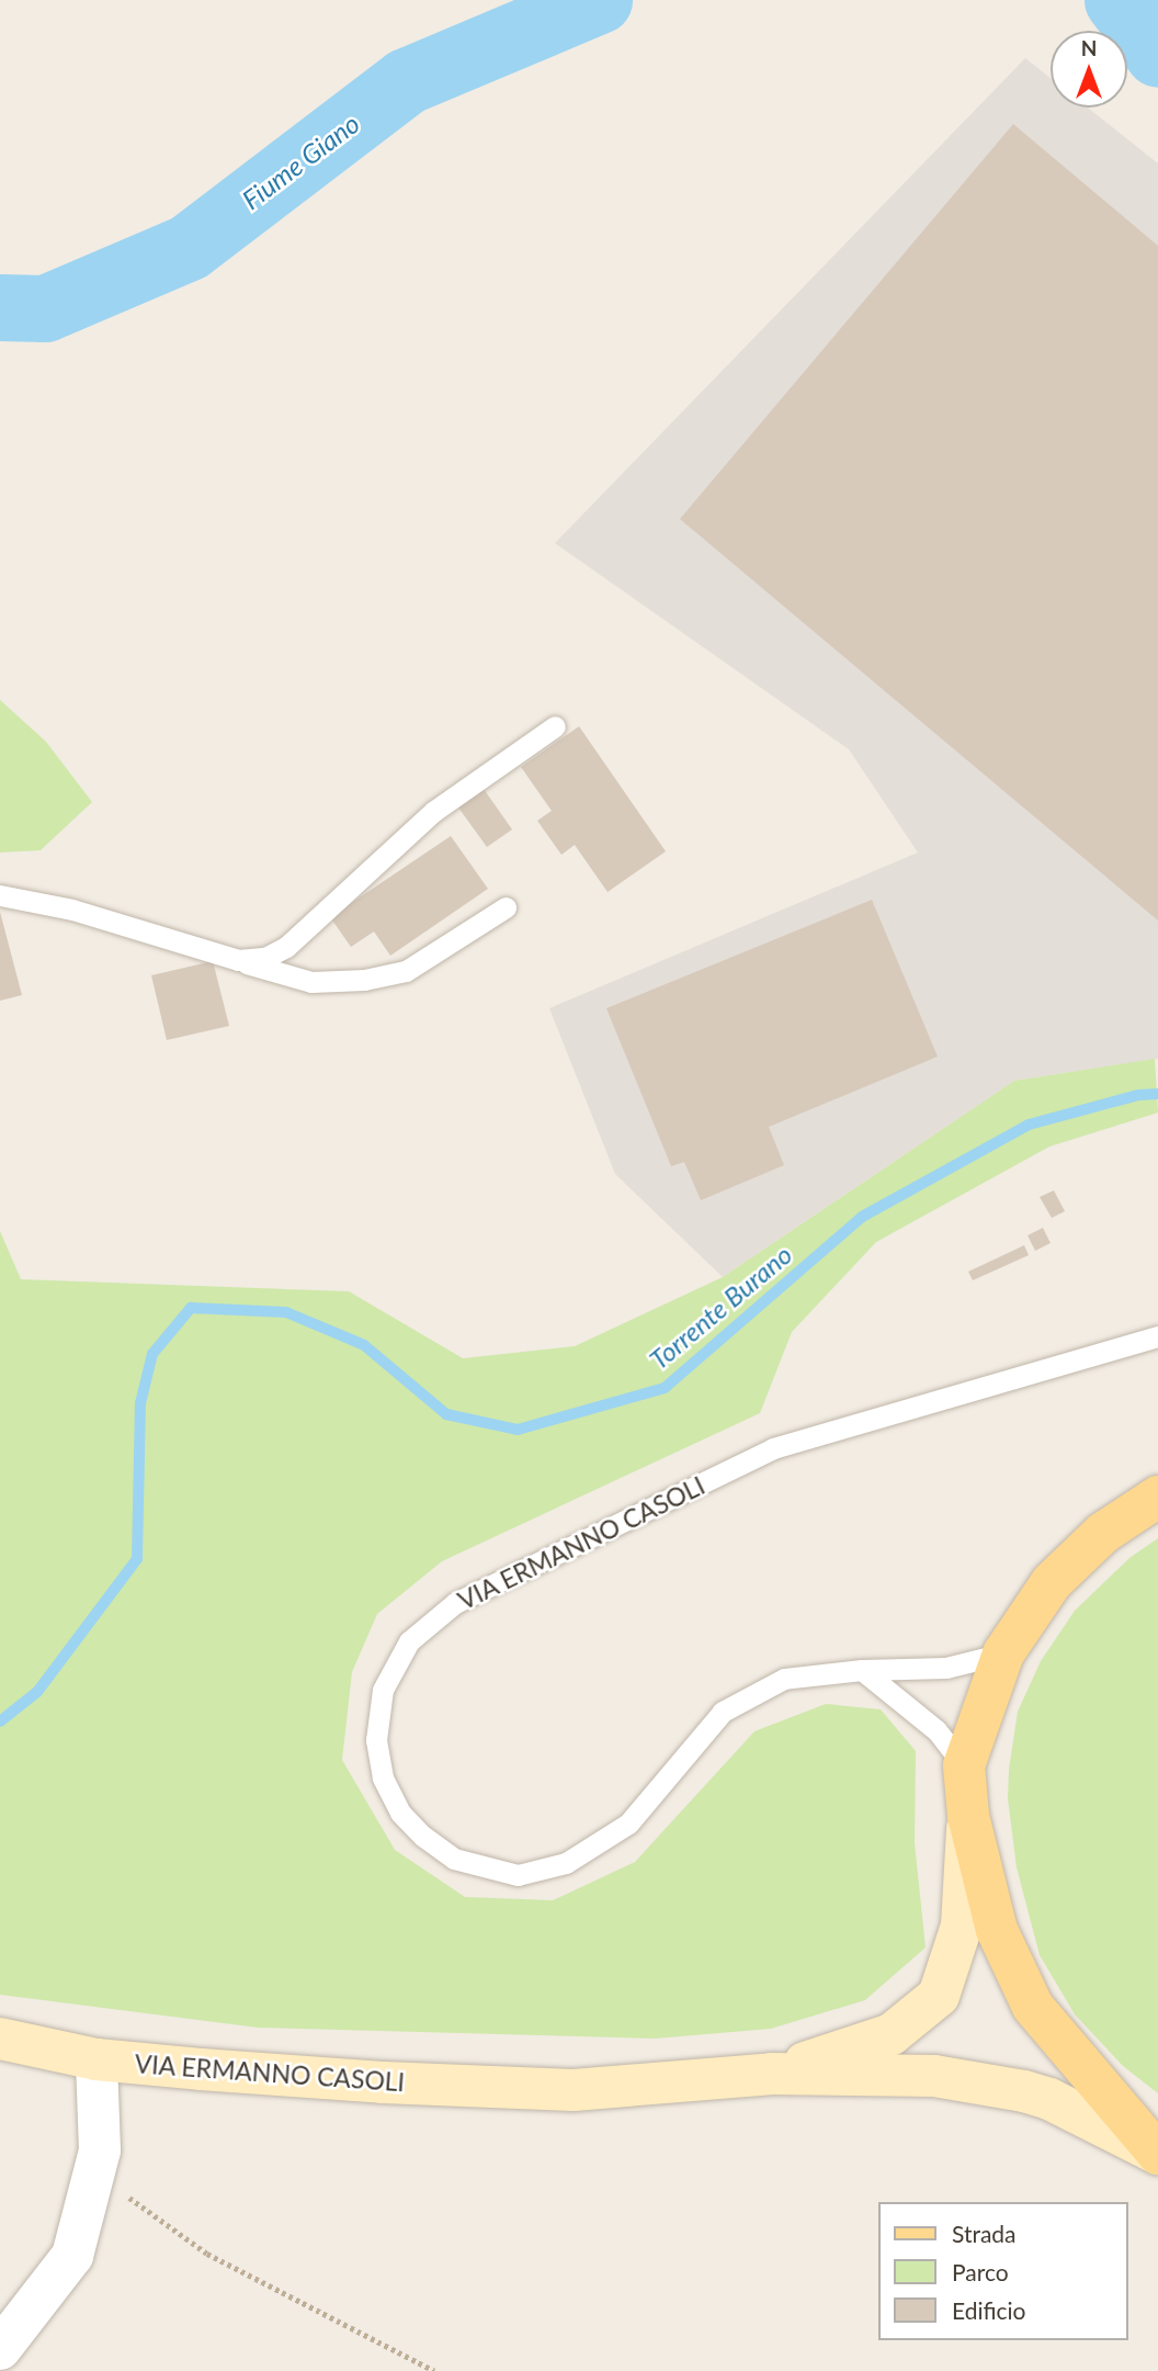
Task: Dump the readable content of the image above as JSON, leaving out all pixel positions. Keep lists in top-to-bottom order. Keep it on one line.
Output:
{"streets":{"main road":["VIA ERMANNO CASOLI"]},"water":["Fiume Giano","Torrente Burano"],"legend":["Strada","Parco","Edificio"],"north":"top"}
